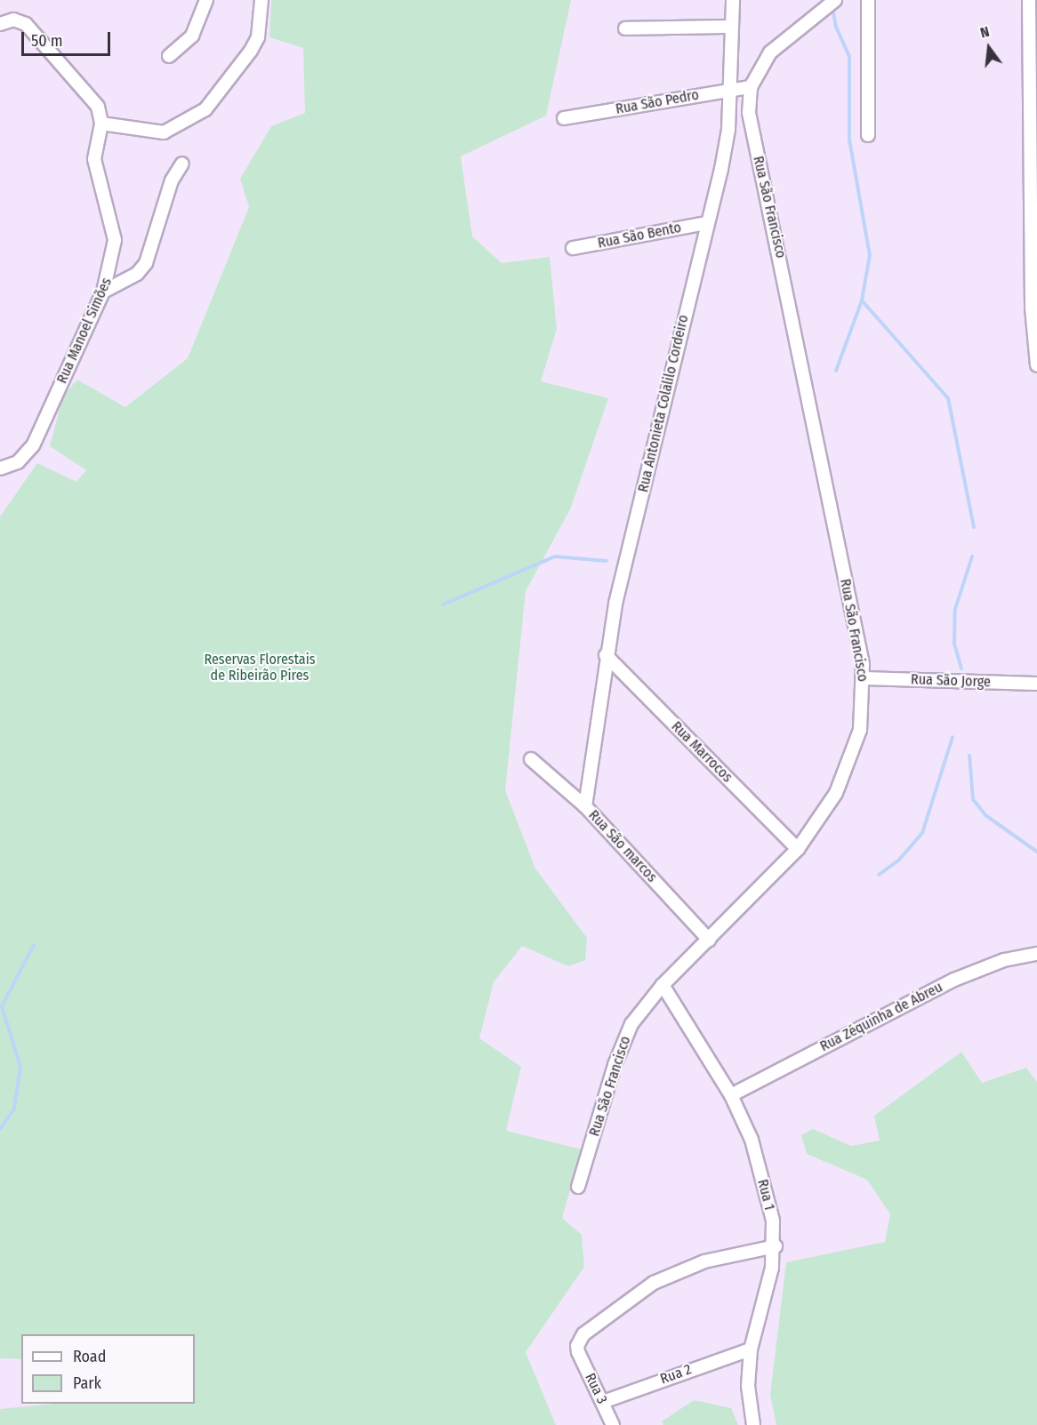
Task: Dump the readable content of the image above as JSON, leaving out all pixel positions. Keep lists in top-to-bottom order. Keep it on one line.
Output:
{"streets":{"street":["Rua São Pedro","Rua São Francisco","Rua São Bento","Rua Manoel Simões","Rua Antonieta Colalilo Cordeiro","Rua São Jorge","Rua Marrocos","Rua São marcos","Rua Zéquinha de Abreu","Rua 1","Rua 2","Rua 3"]},"crossings":[["Rua São Pedro","Rua São Francisco"],["Rua São Pedro","Rua Antonieta Colalilo Cordeiro"],["Rua São Francisco","Rua São Jorge"],["Rua São Francisco","Rua Marrocos"],["Rua São Francisco","Rua São marcos"],["Rua São Francisco","Rua 1"],["Rua São Bento","Rua Antonieta Colalilo Cordeiro"],["Rua Antonieta Colalilo Cordeiro","Rua Marrocos"],["Rua Antonieta Colalilo Cordeiro","Rua São marcos"],["Rua Zéquinha de Abreu","Rua 1"],["Rua 1","Rua 2"],["Rua 1","Rua 3"],["Rua 2","Rua 3"]],"parks":["Reservas Florestais de Ribeirão Pires"],"legend":["Road","Park"],"scale_bar":"50 m","north":"top"}
